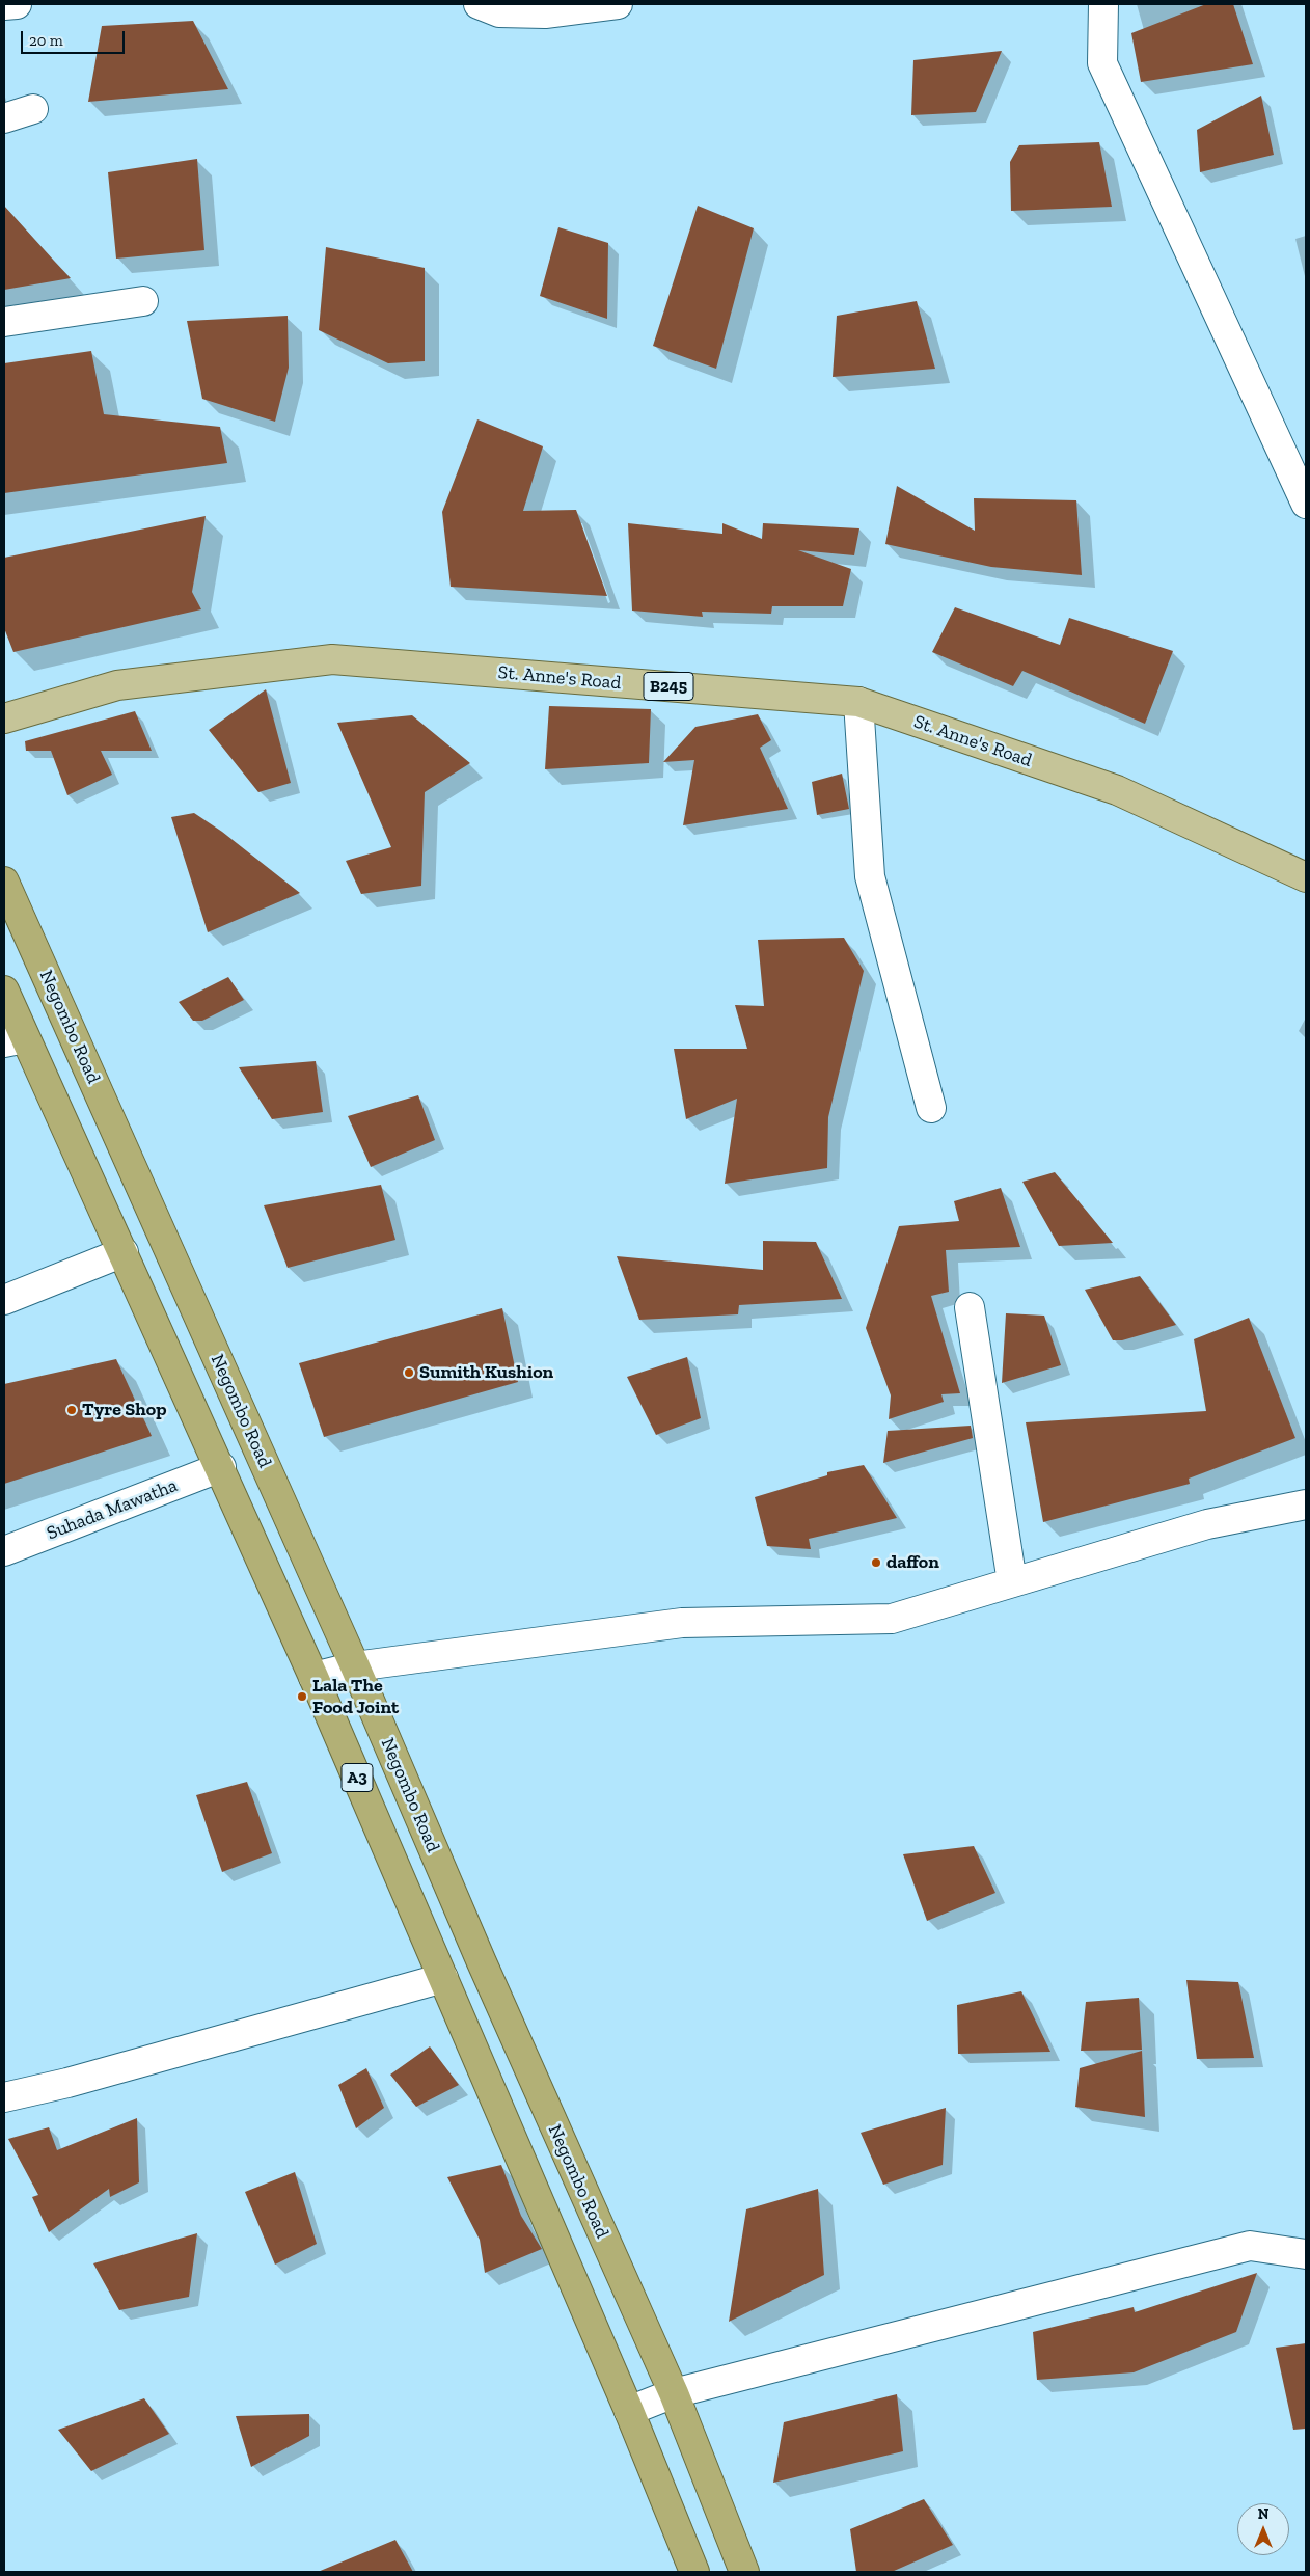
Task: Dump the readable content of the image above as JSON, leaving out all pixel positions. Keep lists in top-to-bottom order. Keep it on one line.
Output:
{"streets":{"highway":["Negombo Road","A3"],"main road":["St. Anne's Road","B245"],"street":["Suhada Mawatha"]},"crossings":[["Suhada Mawatha","A3"]],"places":["Sumith Kushion","Tyre Shop","daffon","Lala The Food Joint"],"scale_bar":"20 m","north":"top"}
